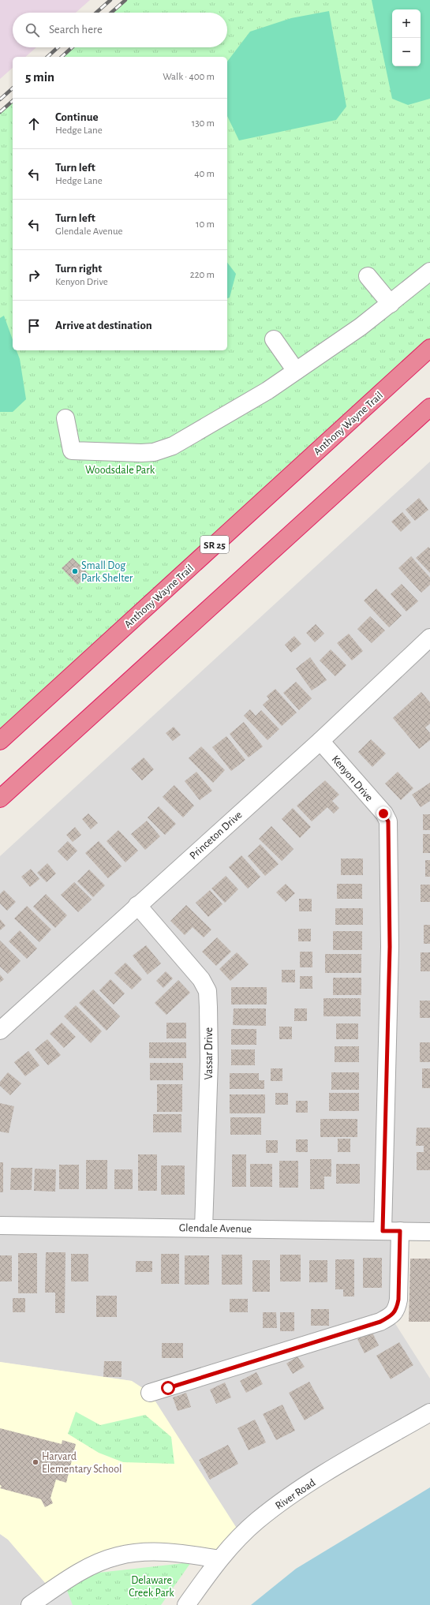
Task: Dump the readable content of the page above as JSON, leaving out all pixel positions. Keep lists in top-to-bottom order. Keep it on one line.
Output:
{"streets":{"highway":["Anthony Wayne Trail","SR 25"],"street":["Kenyon Drive","Princeton Drive","Vassar Drive","Glendale Avenue","River Road"]},"crossings":[["Kenyon Drive","Princeton Drive"],["Kenyon Drive","Glendale Avenue"],["Princeton Drive","Vassar Drive"],["Vassar Drive","Glendale Avenue"]],"parks":["Woodsdale Park","Delaware Creek Park"],"places":["Small Dog Park Shelter","Harvard Elementary School"],"page":{"map_buttons":["+","−"],"search":"Search here","heading":["5 min","Walk · 400 m"],"list":[["Continue","Hedge Lane","130 m"],["Turn left","Hedge Lane","40 m"],["Turn left","Glendale Avenue","10 m"],["Turn right","Kenyon Drive","220 m"],"Arrive at destination"]}}
